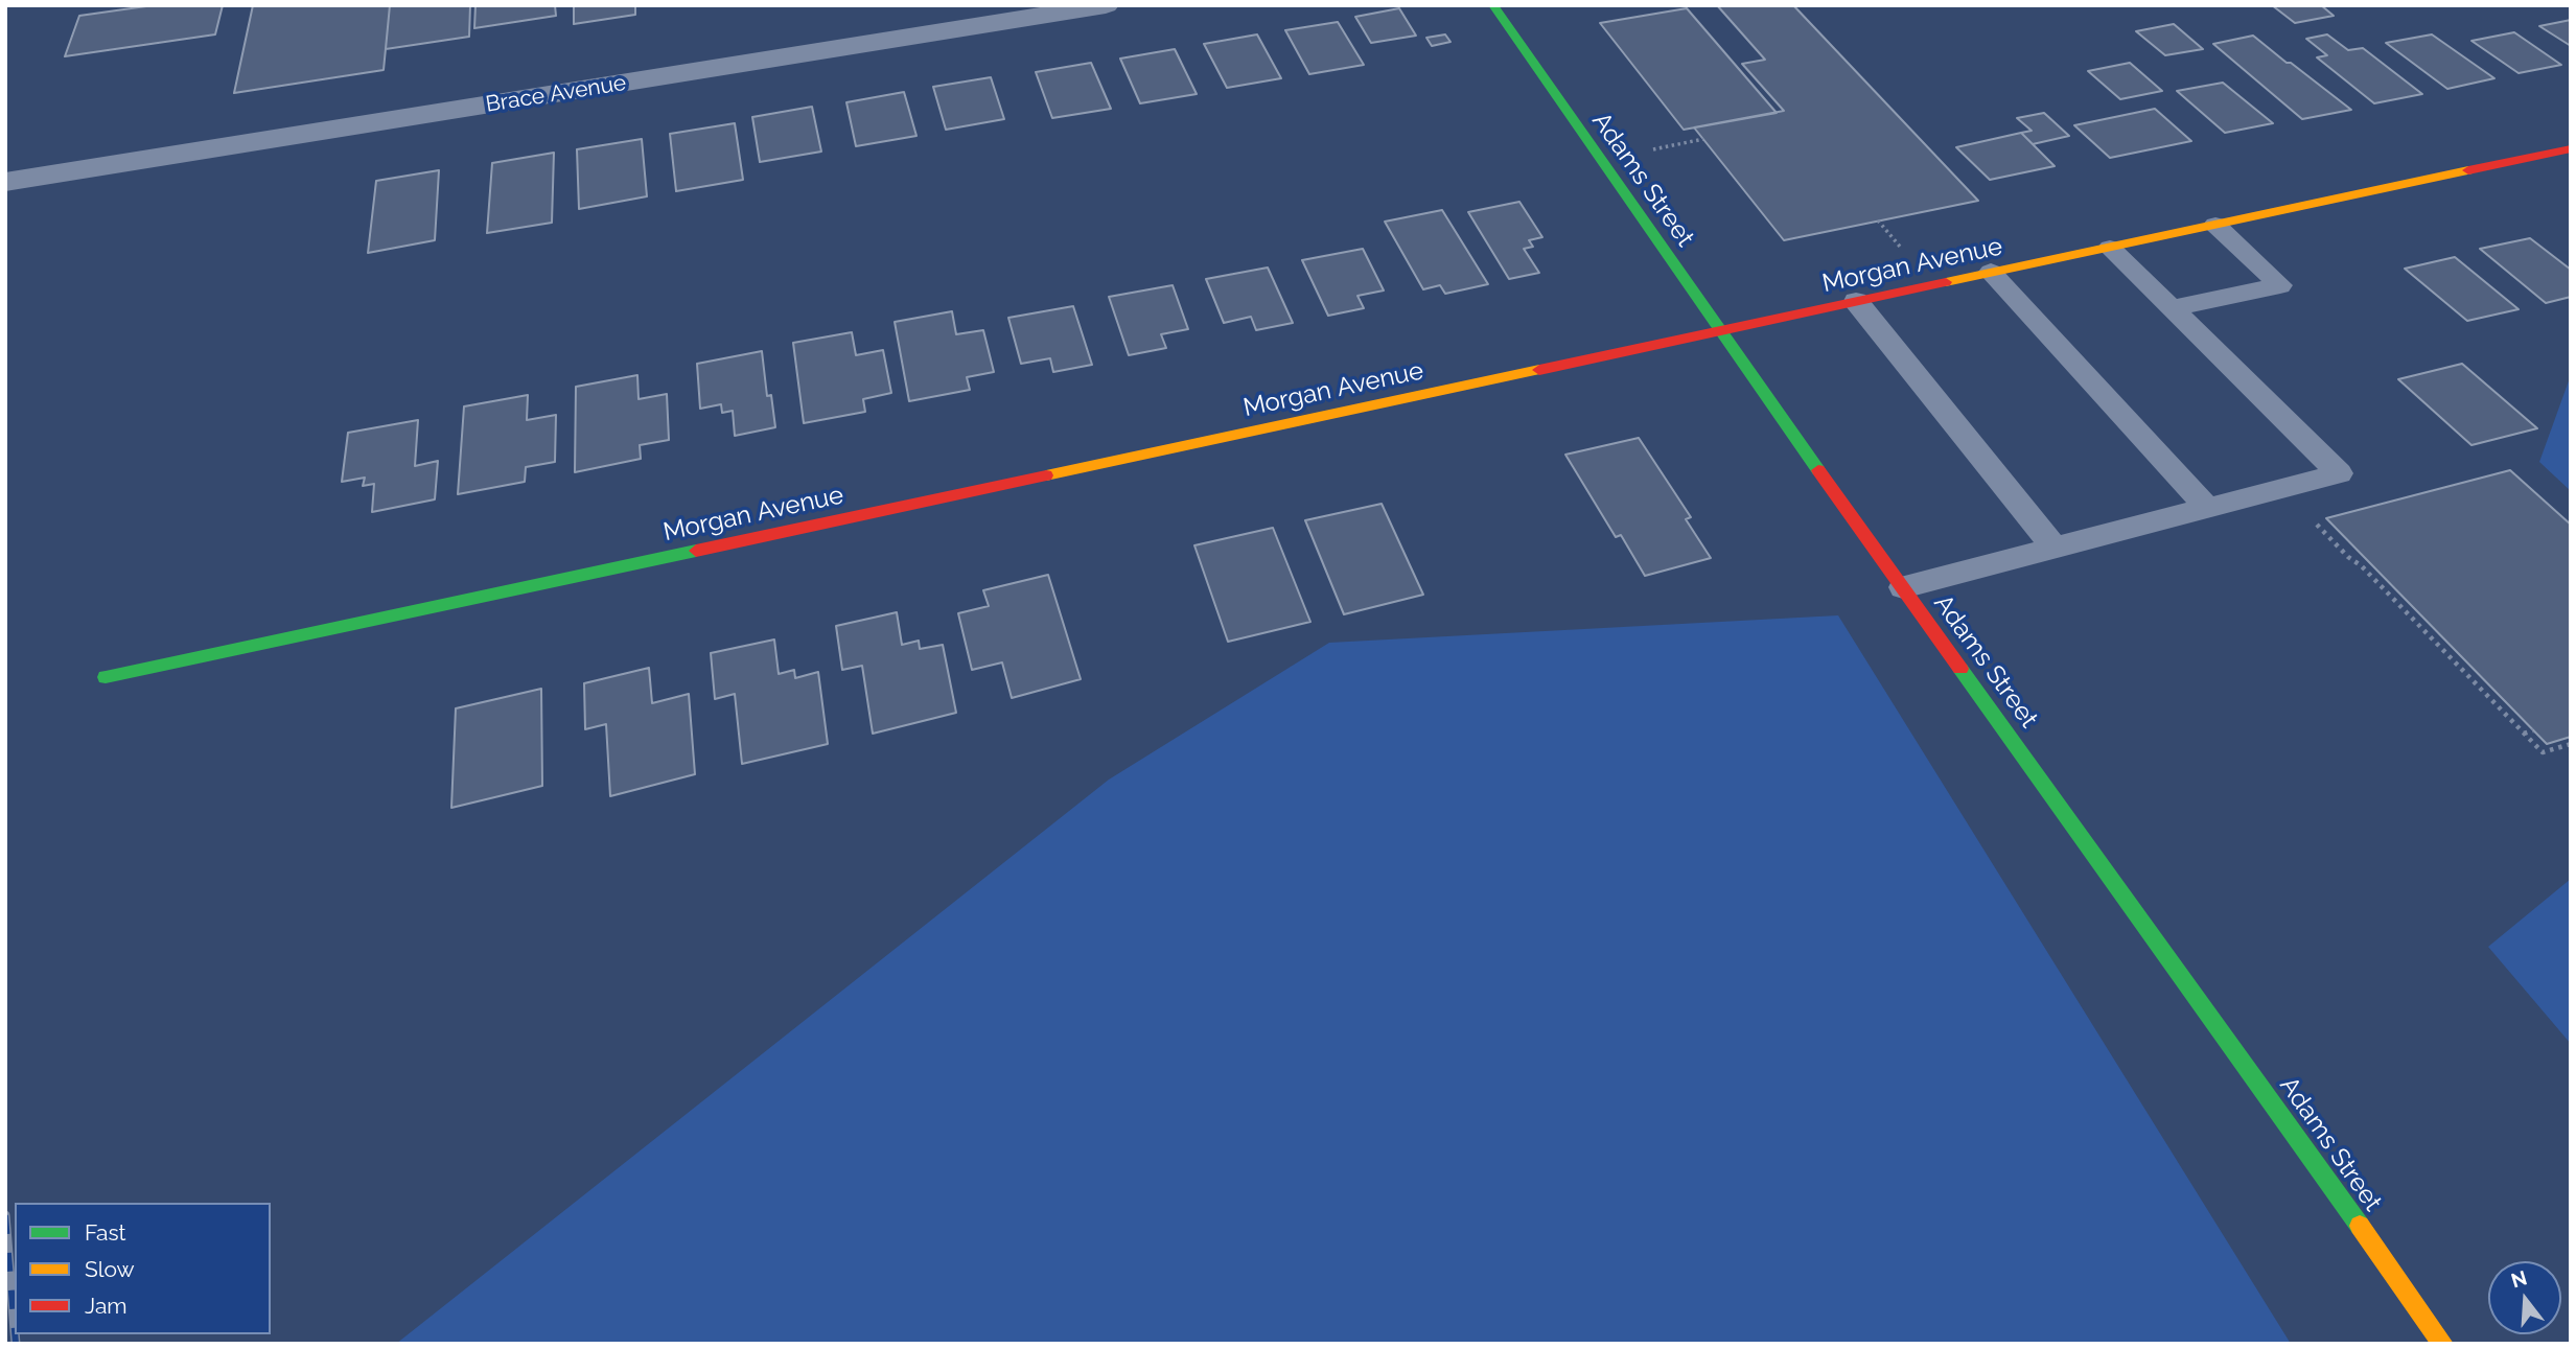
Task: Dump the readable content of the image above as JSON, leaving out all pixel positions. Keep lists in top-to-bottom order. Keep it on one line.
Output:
{"streets":{"street":["Brace Avenue","Adams Street","Morgan Avenue"]},"crossings":[["Adams Street","Morgan Avenue"]],"legend":["Fast","Slow","Jam"],"north":"top"}
